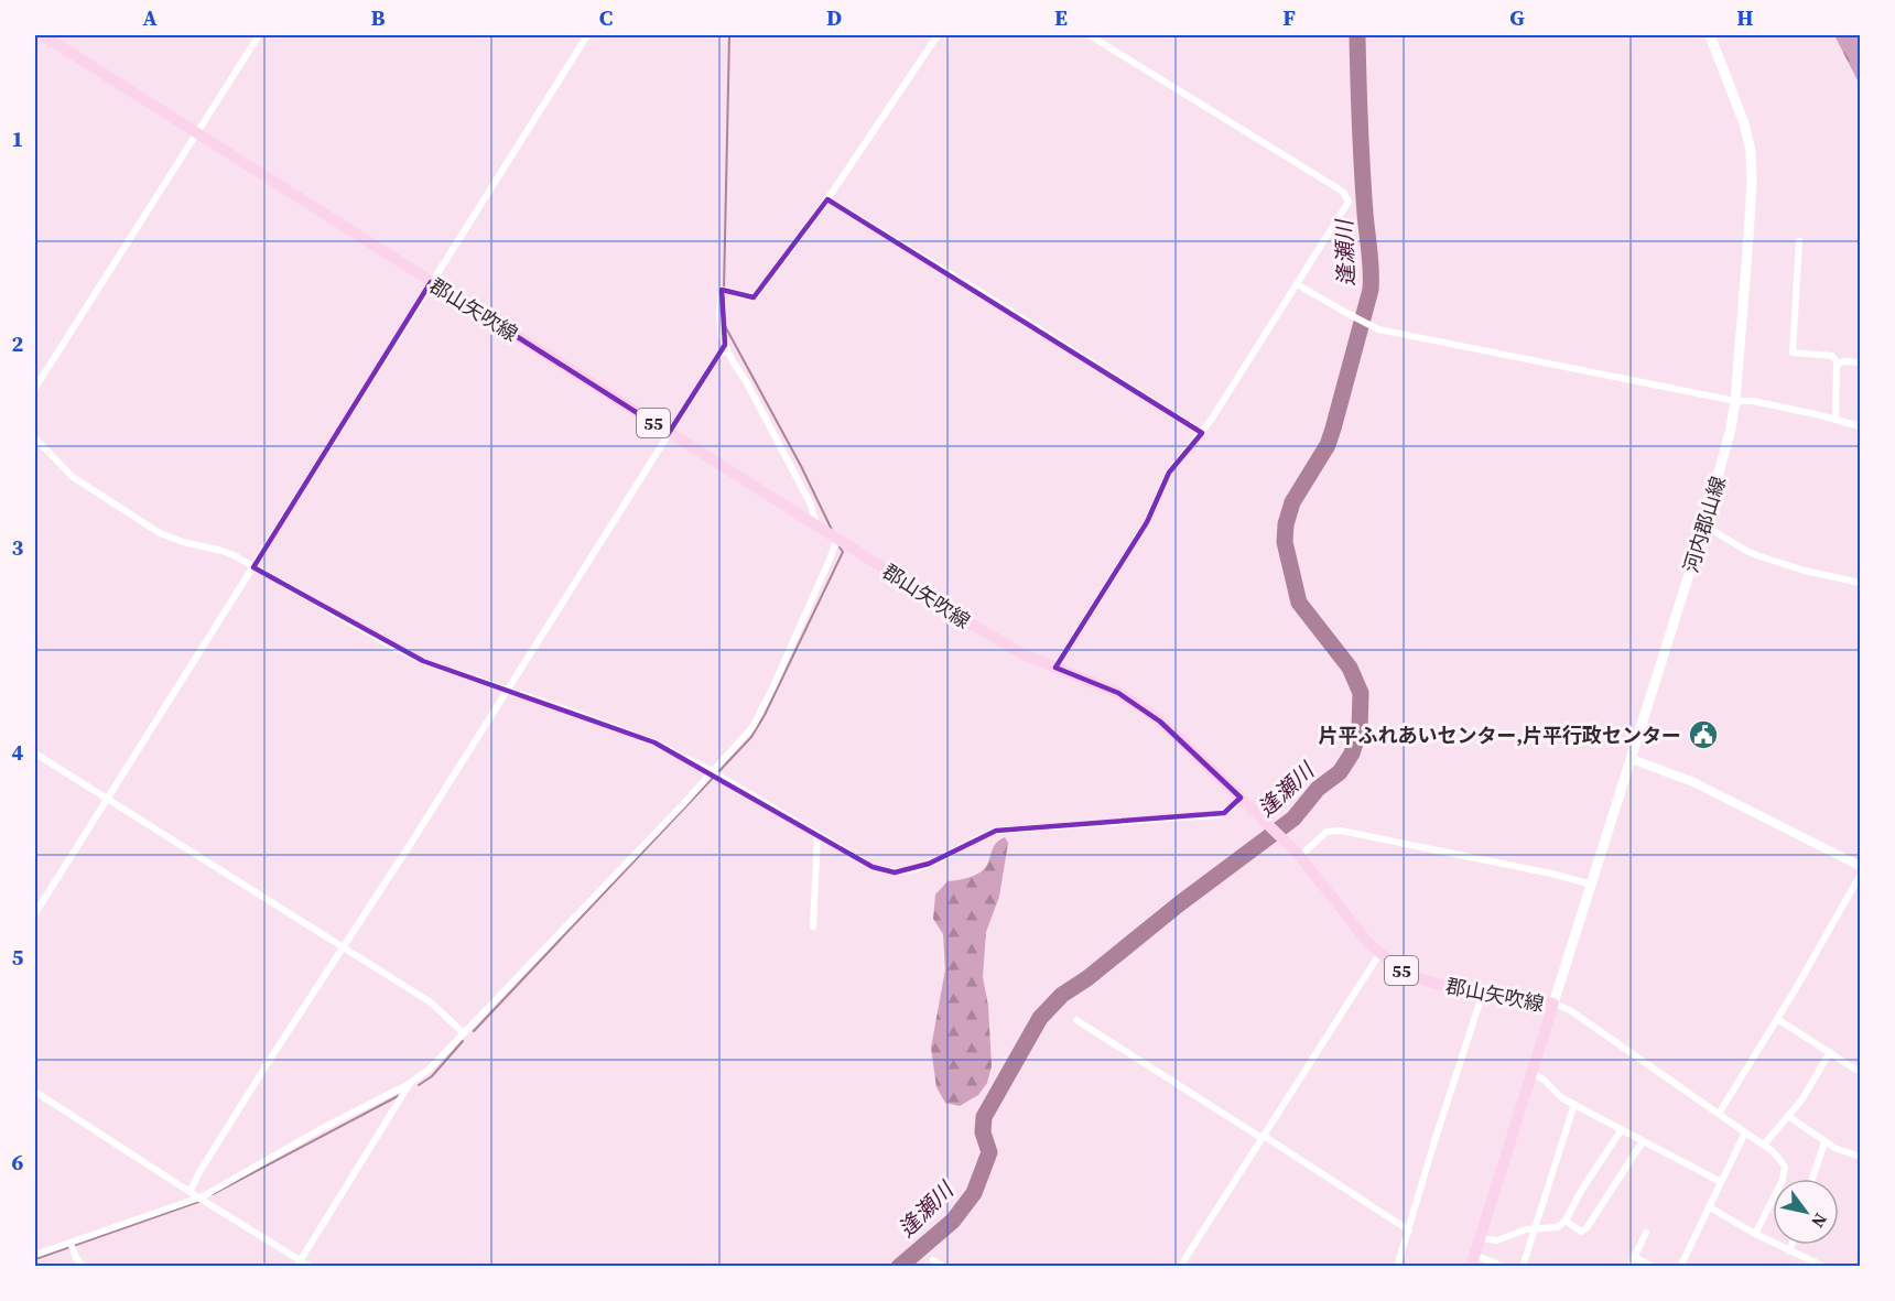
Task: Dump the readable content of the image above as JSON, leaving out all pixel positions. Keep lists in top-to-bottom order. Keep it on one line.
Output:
{"streets":{"main road":["郡山矢吹線","55","河内郡山線"]},"crossings":[["郡山矢吹線","河内郡山線"]],"water":["逢瀬川"],"places":{"public building":["片平ふれあいセンター,片平行政センター"]},"north":"bottom right","grid":{"columns":["A","B","C","D","E","F","G","H"],"rows":["1","2","3","4","5","6"]}}
